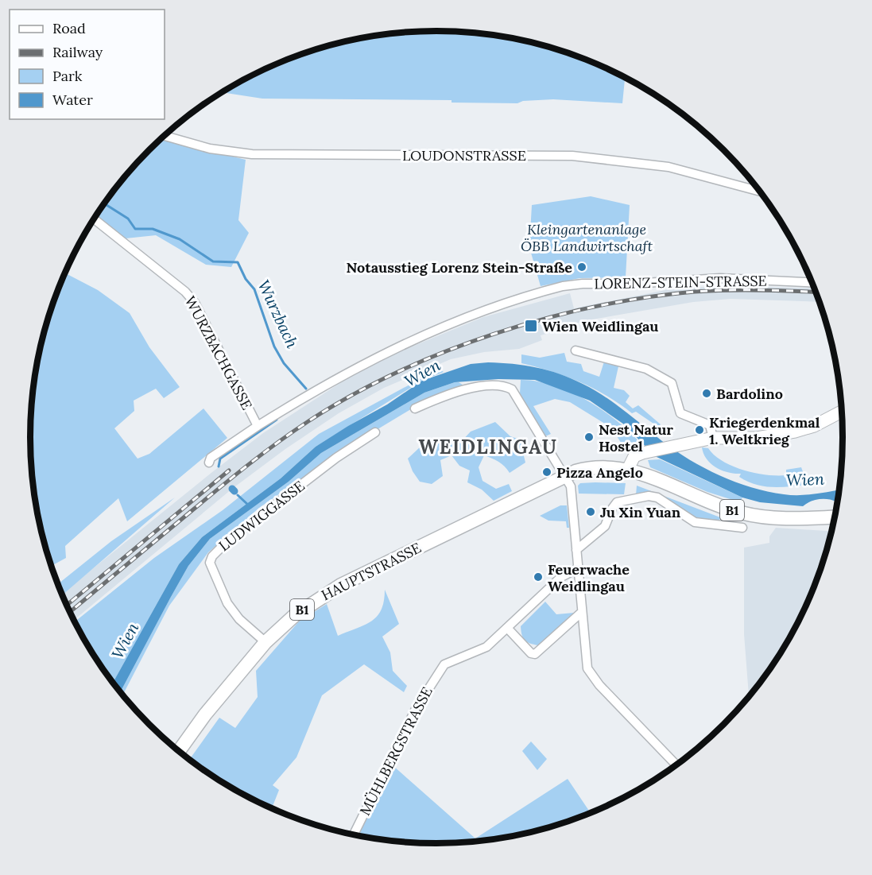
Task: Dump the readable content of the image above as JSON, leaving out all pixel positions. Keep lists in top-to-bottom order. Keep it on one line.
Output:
{"streets":{"main road":["B1","HAUPTSTRASSE"],"street":["LOUDONSTRASSE","LORENZ-STEIN-STRASSE","WURZBACHGASSE","LUDWIGGASSE","MÜHLBERGSTRASSE"]},"crossings":[["LORENZ-STEIN-STRASSE","WURZBACHGASSE"],["B1","HAUPTSTRASSE"],["LUDWIGGASSE","HAUPTSTRASSE"]],"districts":["WEIDLINGAU"],"water":["Wurzbach","Wien"],"parks":["Kleingartenanlage ÖBB Landwirtschaft"],"places":{"other":["Notausstieg Lorenz Stein-Straße","Bardolino","Kriegerdenkmal 1. Weltkrieg","Nest Natur Hostel","Pizza Angelo","Ju Xin Yuan","Feuerwache Weidlingau"],"transit":["Wien Weidlingau"]},"legend":["Road","Railway","Park","Water"]}
